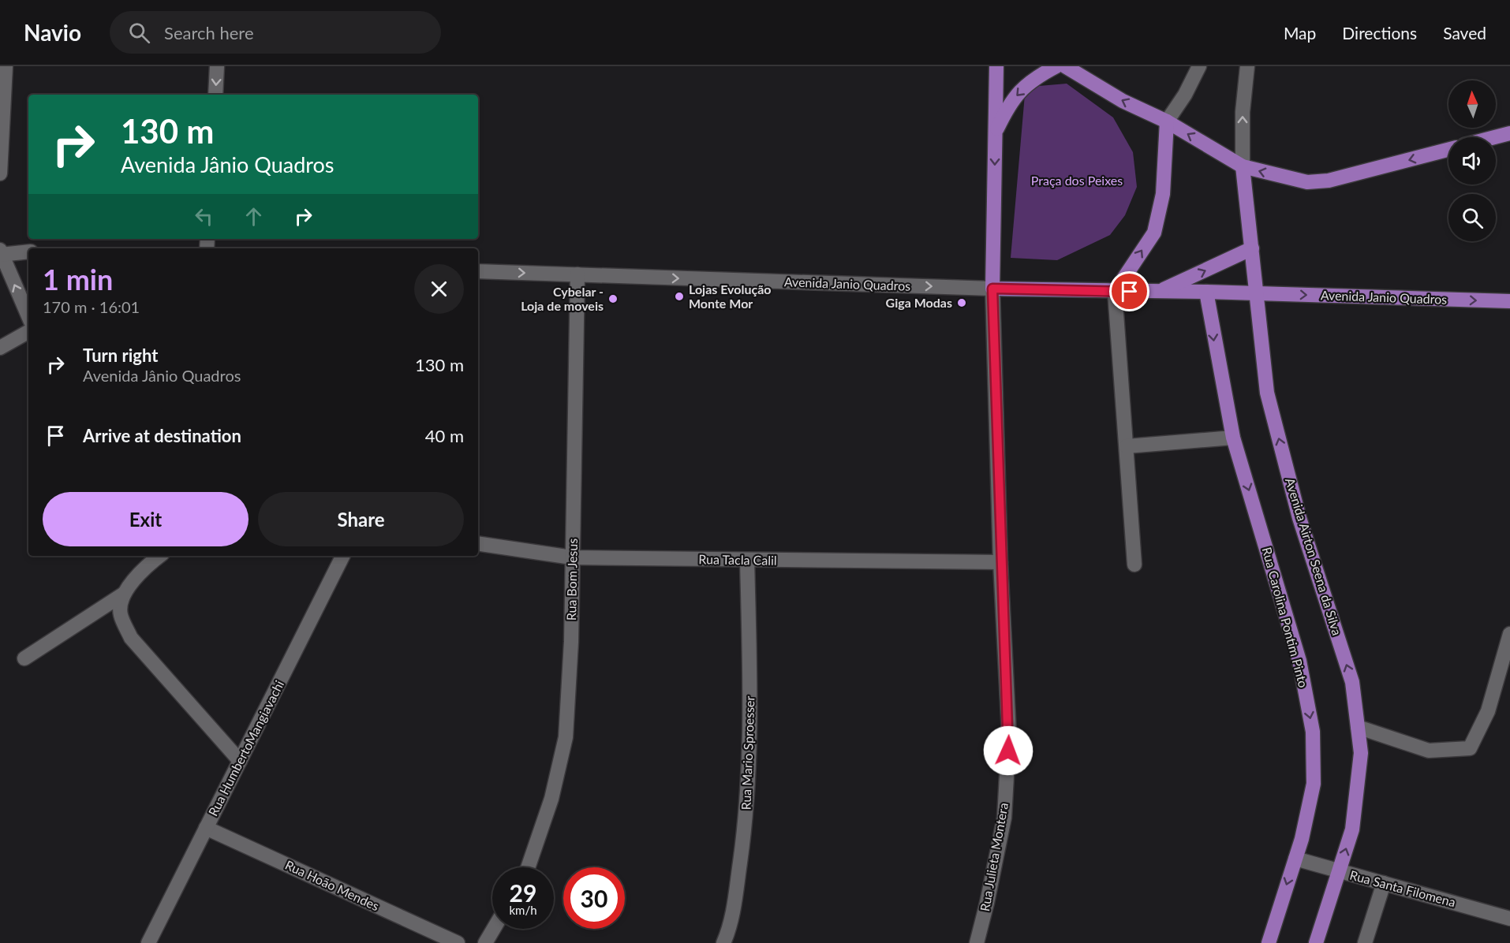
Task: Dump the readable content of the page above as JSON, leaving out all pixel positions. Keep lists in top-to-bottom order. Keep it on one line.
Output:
{"streets":{"main road":["Avenida Janio Quadros","Avenida Airton Seena da Silva","Rua Carolina Pontim Pinto"],"street":["Rua Tacla Calil","Rua Bom Jesus","Rua HumbertoMangiavachi","Rua Mario Sproesser","Rua Julieta Montera","Rua Hoão Mendes","Rua Santa Filomena"]},"crossings":[["Avenida Janio Quadros","Avenida Airton Seena da Silva"],["Avenida Janio Quadros","Rua Bom Jesus"],["Avenida Janio Quadros","Rua Carolina Pontim Pinto"],["Avenida Janio Quadros","Rua Julieta Montera"],["Avenida Airton Seena da Silva","Rua Santa Filomena"],["Rua Tacla Calil","Rua Bom Jesus"],["Rua Tacla Calil","Rua Mario Sproesser"],["Rua Tacla Calil","Rua Julieta Montera"],["Rua Carolina Pontim Pinto","Rua Santa Filomena"],["Rua HumbertoMangiavachi","Rua Hoão Mendes"]],"one_way":["Avenida Janio Quadros","Avenida Airton Seena da Silva","Rua Carolina Pontim Pinto"],"parks":["Praça dos Peixes"],"places":["Lojas Evolução Monte Mor","Cybelar - Loja de moveis","Giga Modas"],"north":"top","page":{"header":"Navio","search":"Search here","nav":["Map","Directions","Saved"],"turn":["130 m","Avenida Jânio Quadros"],"heading":["1 min","170 m · 16:01"],"list":[{"name":"Turn right","note":"Avenida Jânio Quadros","value":"130 m"},{"name":"Arrive at destination","value":"40 m"}],"buttons":["Exit","Share"],"speed":"29 km/h","limit":"30"}}
